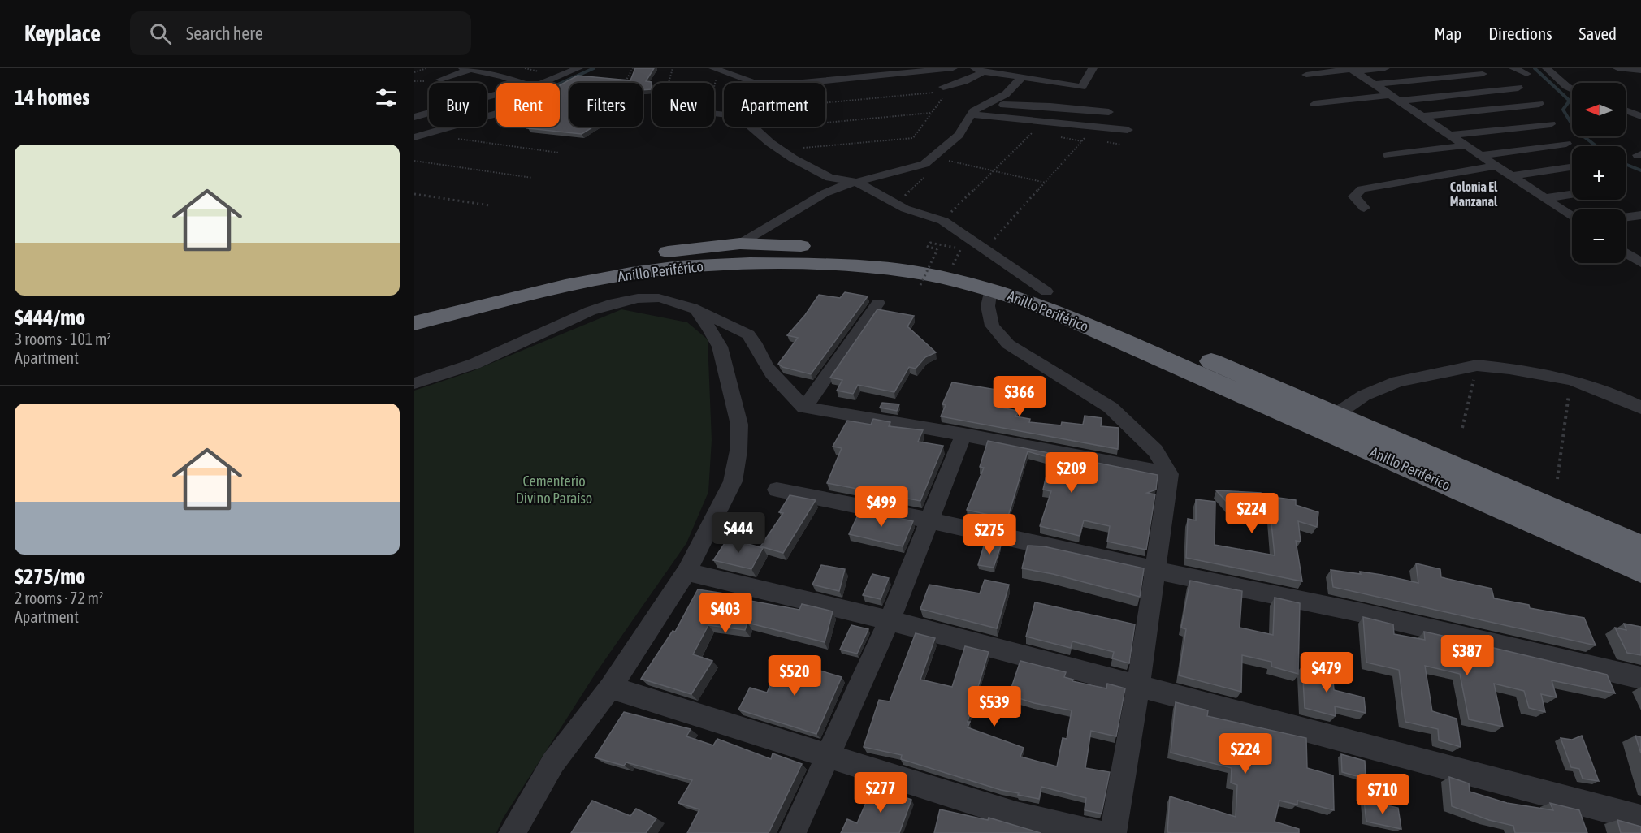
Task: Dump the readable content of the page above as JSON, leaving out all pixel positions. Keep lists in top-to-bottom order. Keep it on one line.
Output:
{"streets":{"highway":["Anillo Periférico"]},"districts":["Colonia El Manzanal"],"parks":["Cementerio Divino Paraíso"],"north":"left","page":{"header":"Keyplace","search":"Search here","nav":["Map","Directions","Saved"],"heading":"14 homes","map_buttons":["+","−"],"chip":["Buy","Rent","Filters","New","Apartment"],"list":[{"name":"$444/mo","note":"3 rooms · 101 m² · Apartment"},{"name":"$275/mo","note":"2 rooms · 72 m² · Apartment"}],"price":["$366","$209","$499","$224","$444","$275","$403","$387","$479","$520","$539","$224","$277","$710"]}}
